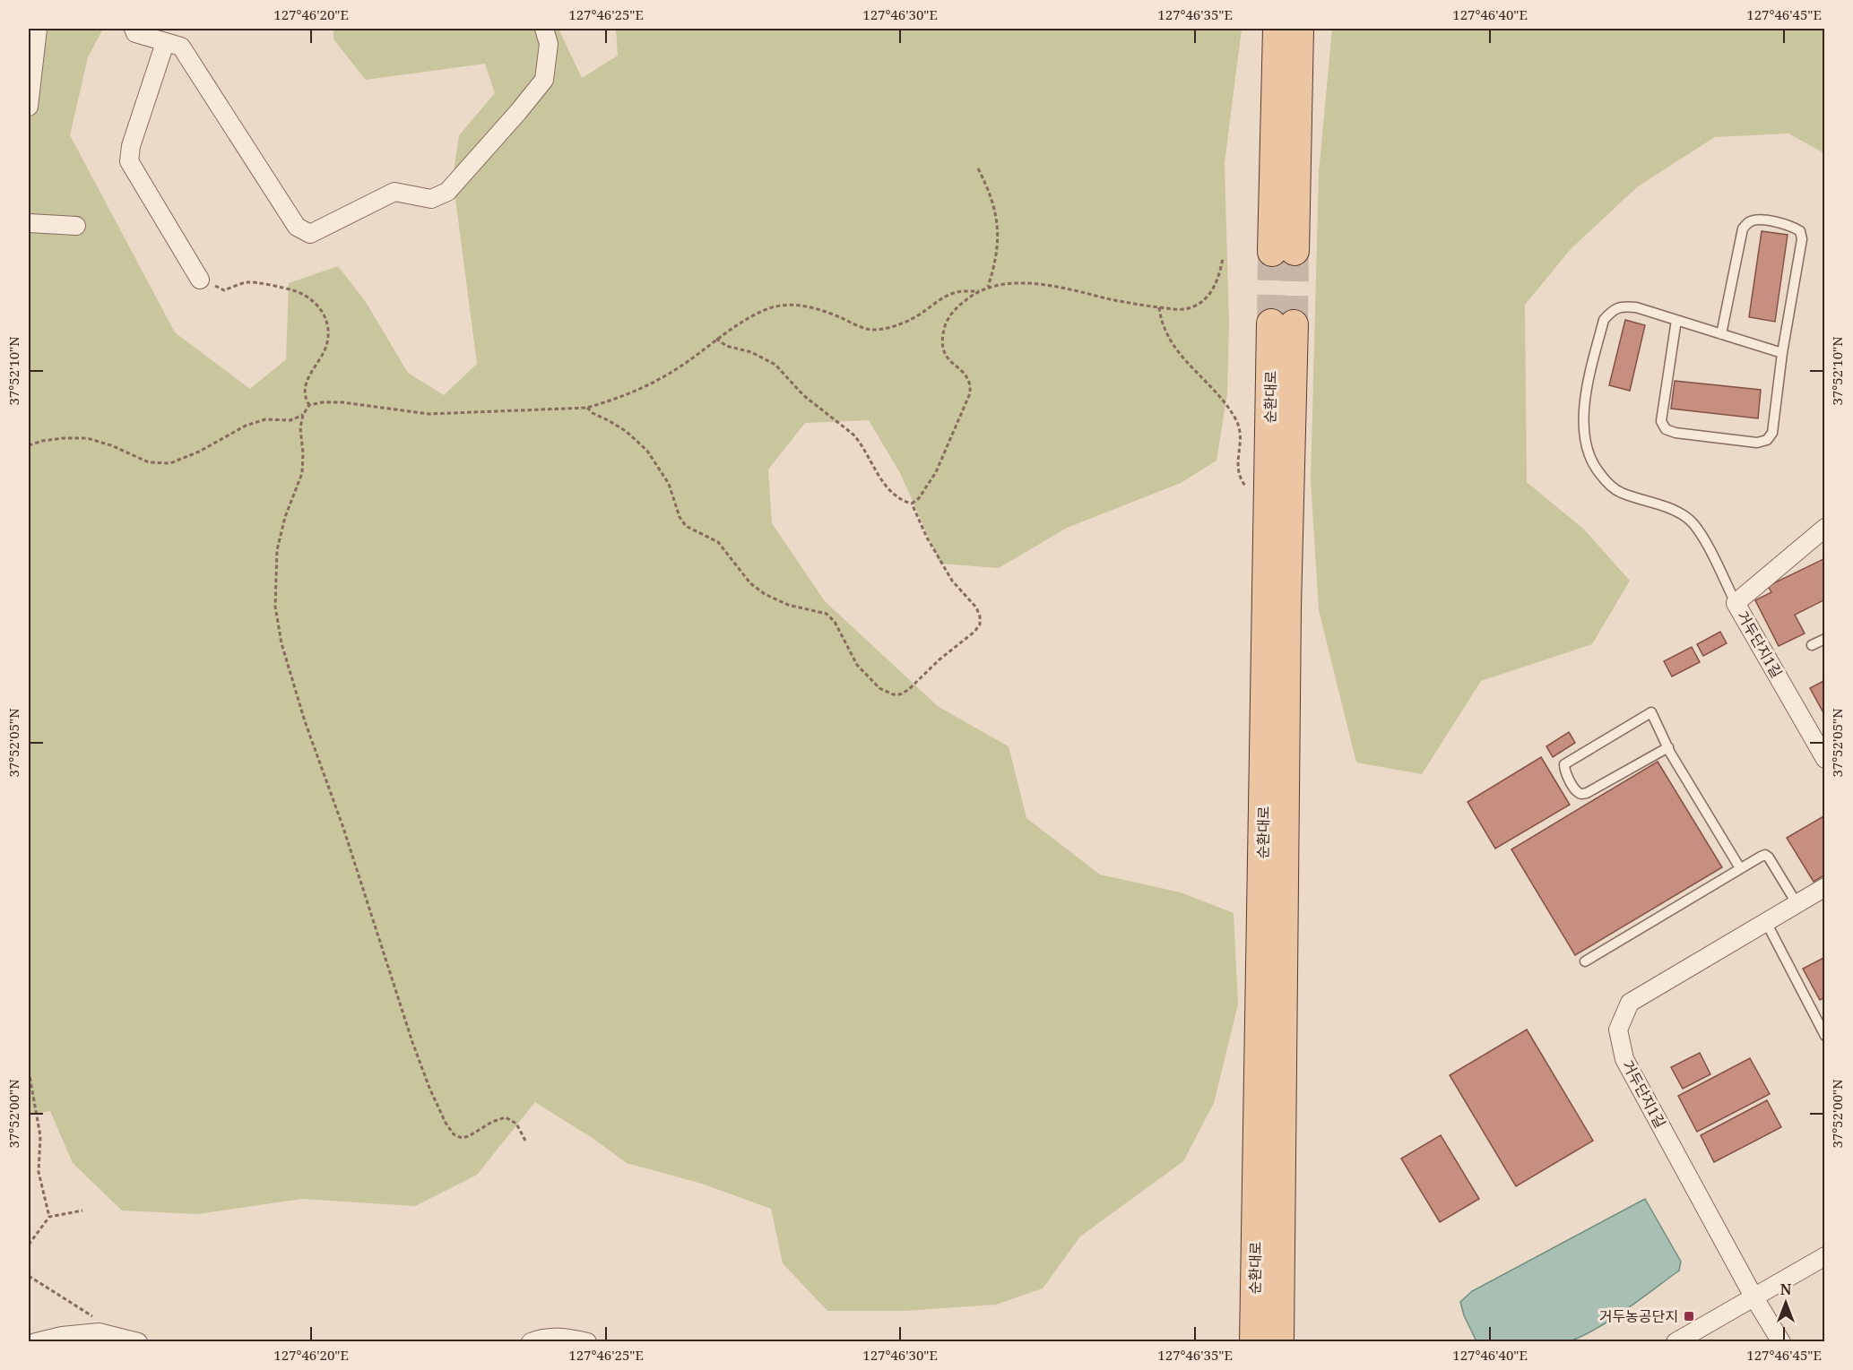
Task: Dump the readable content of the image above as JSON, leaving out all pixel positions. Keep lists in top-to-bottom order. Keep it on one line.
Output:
{"streets":{"main road":["순환대로"],"street":["거두단지1길"]},"places":{"transit":["거두농공단지"]},"north":"top","coordinates":["127°46'20\"E","127°46'25\"E","127°46'30\"E","127°46'35\"E","127°46'40\"E","127°46'45\"E","37°52'10\"N","37°52'05\"N","37°52'00\"N"]}
